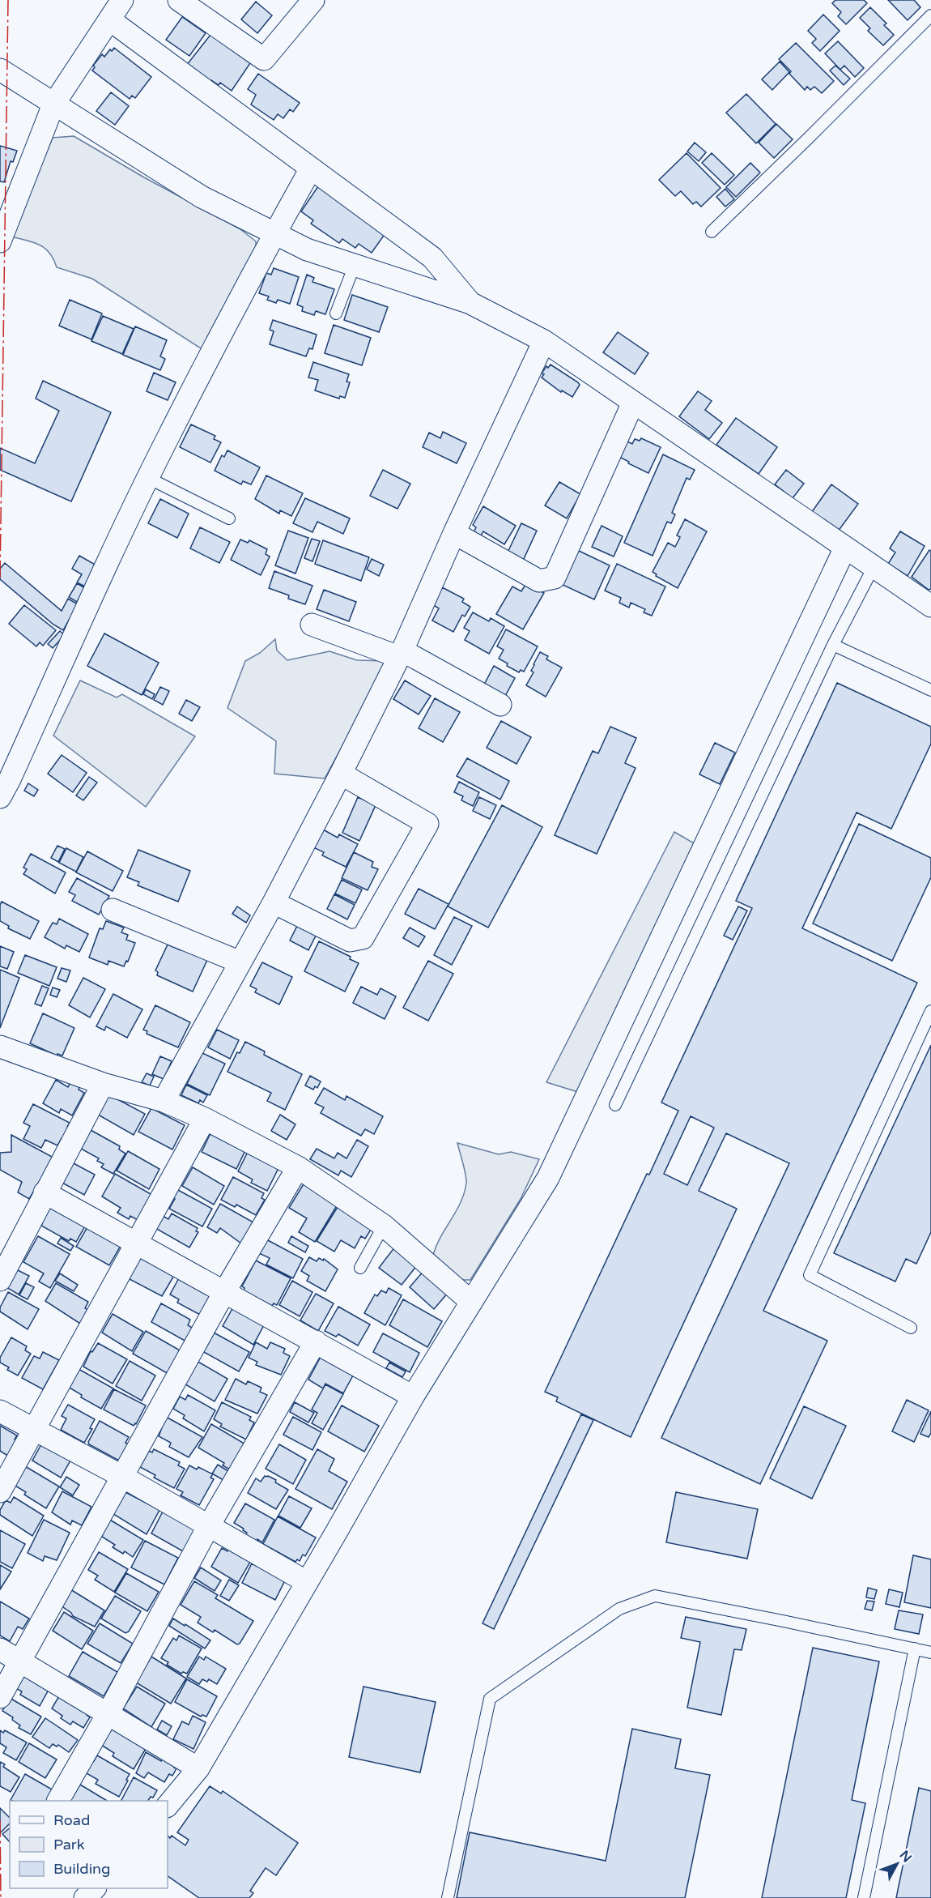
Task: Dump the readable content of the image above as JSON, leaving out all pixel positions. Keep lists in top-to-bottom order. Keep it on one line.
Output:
{"legend":["Road","Park","Building"],"north":"top right"}
